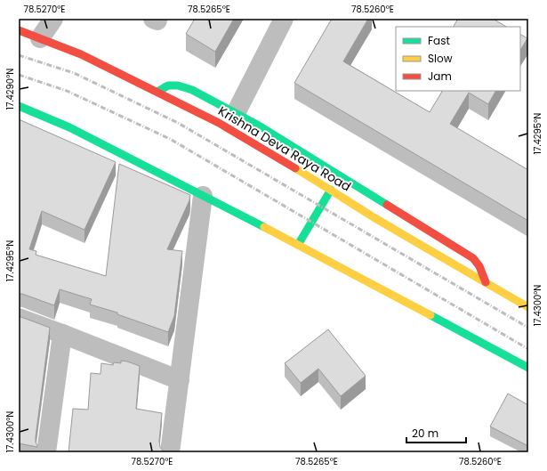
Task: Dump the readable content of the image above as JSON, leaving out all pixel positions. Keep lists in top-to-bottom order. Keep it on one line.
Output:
{"streets":{"main road":["Krishna Deva Raya Road"]},"legend":["Fast","Slow","Jam"],"scale_bar":"20 m","coordinates":["78.5270°E","78.5265°E","78.5260°E","17.4290°N","17.4295°N","17.4300°N"]}
